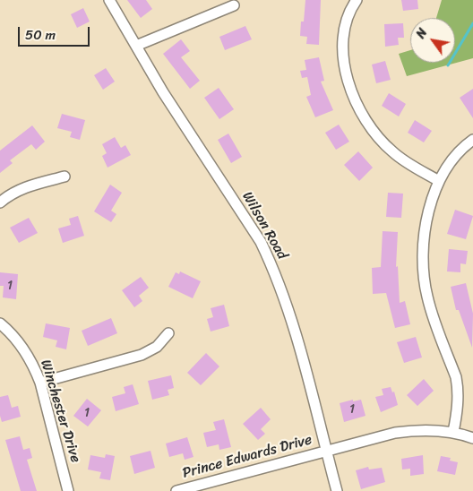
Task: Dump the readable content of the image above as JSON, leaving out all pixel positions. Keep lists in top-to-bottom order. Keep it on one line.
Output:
{"streets":{"street":["Wilson Road","Winchester Drive","Prince Edwards Drive"]},"crossings":[["Wilson Road","Prince Edwards Drive"]],"house_numbers":["1","1","1"],"scale_bar":"50 m","north":"top left"}
